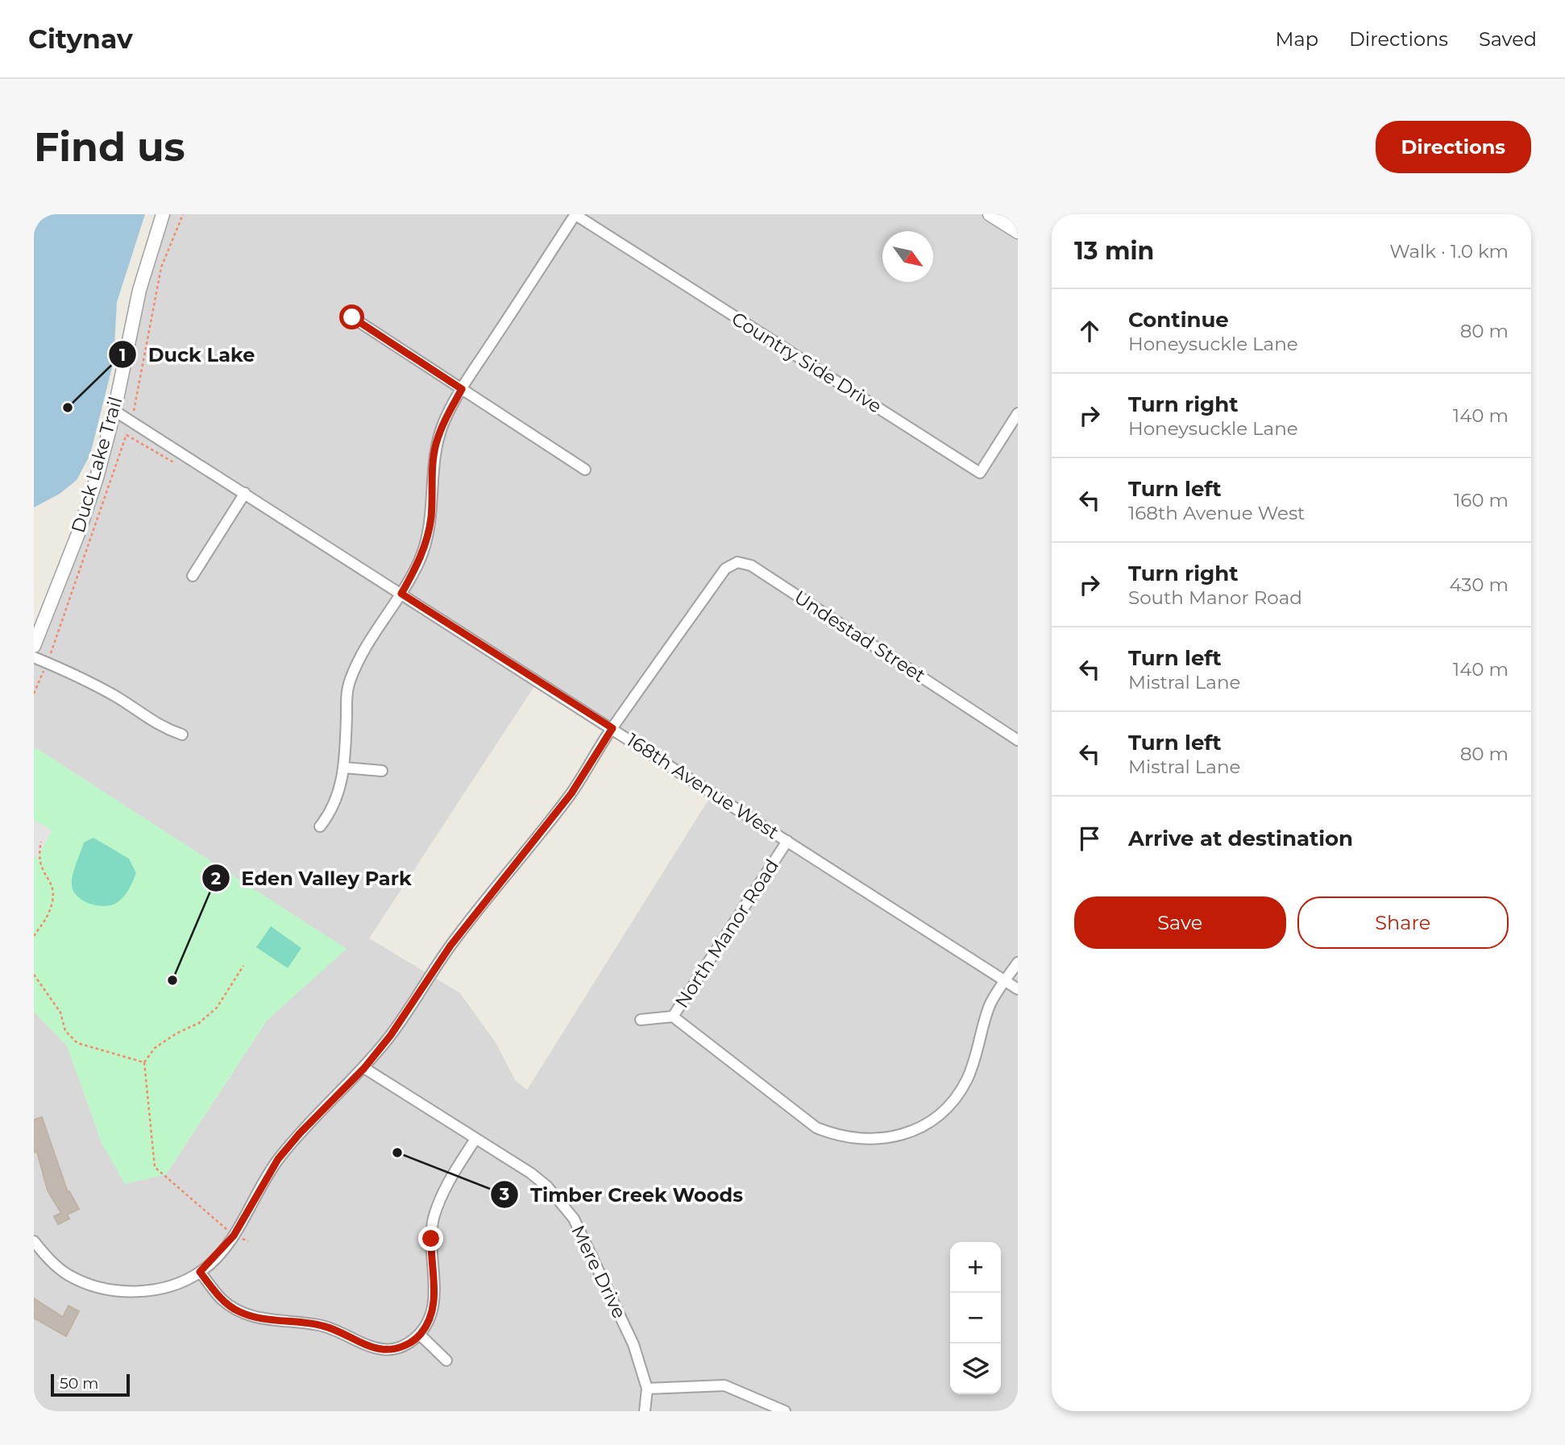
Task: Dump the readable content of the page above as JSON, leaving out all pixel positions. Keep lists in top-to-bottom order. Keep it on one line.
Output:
{"streets":{"street":["Country Side Drive","Duck Lake Trail","Undestad Street","168th Avenue West","North Manor Road","Mere Drive"]},"crossings":[["Duck Lake Trail","168th Avenue West"],["Undestad Street","168th Avenue West"],["168th Avenue West","North Manor Road"]],"places":["Duck Lake","Eden Valley Park","Timber Creek Woods"],"scale_bar":"50 m","north":"bottom right","page":{"header":"Citynav","nav":["Map","Directions","Saved"],"buttons":["Directions",["Save","Share"]],"title":"Find us","heading":["13 min","Walk · 1.0 km"],"list":[["Continue","Honeysuckle Lane","80 m"],["Turn right","Honeysuckle Lane","140 m"],["Turn left","168th Avenue West","160 m"],["Turn right","South Manor Road","430 m"],["Turn left","Mistral Lane","140 m"],["Turn left","Mistral Lane","80 m"],"Arrive at destination"],"map_buttons":["+","−"],"scale":"50 m"}}
